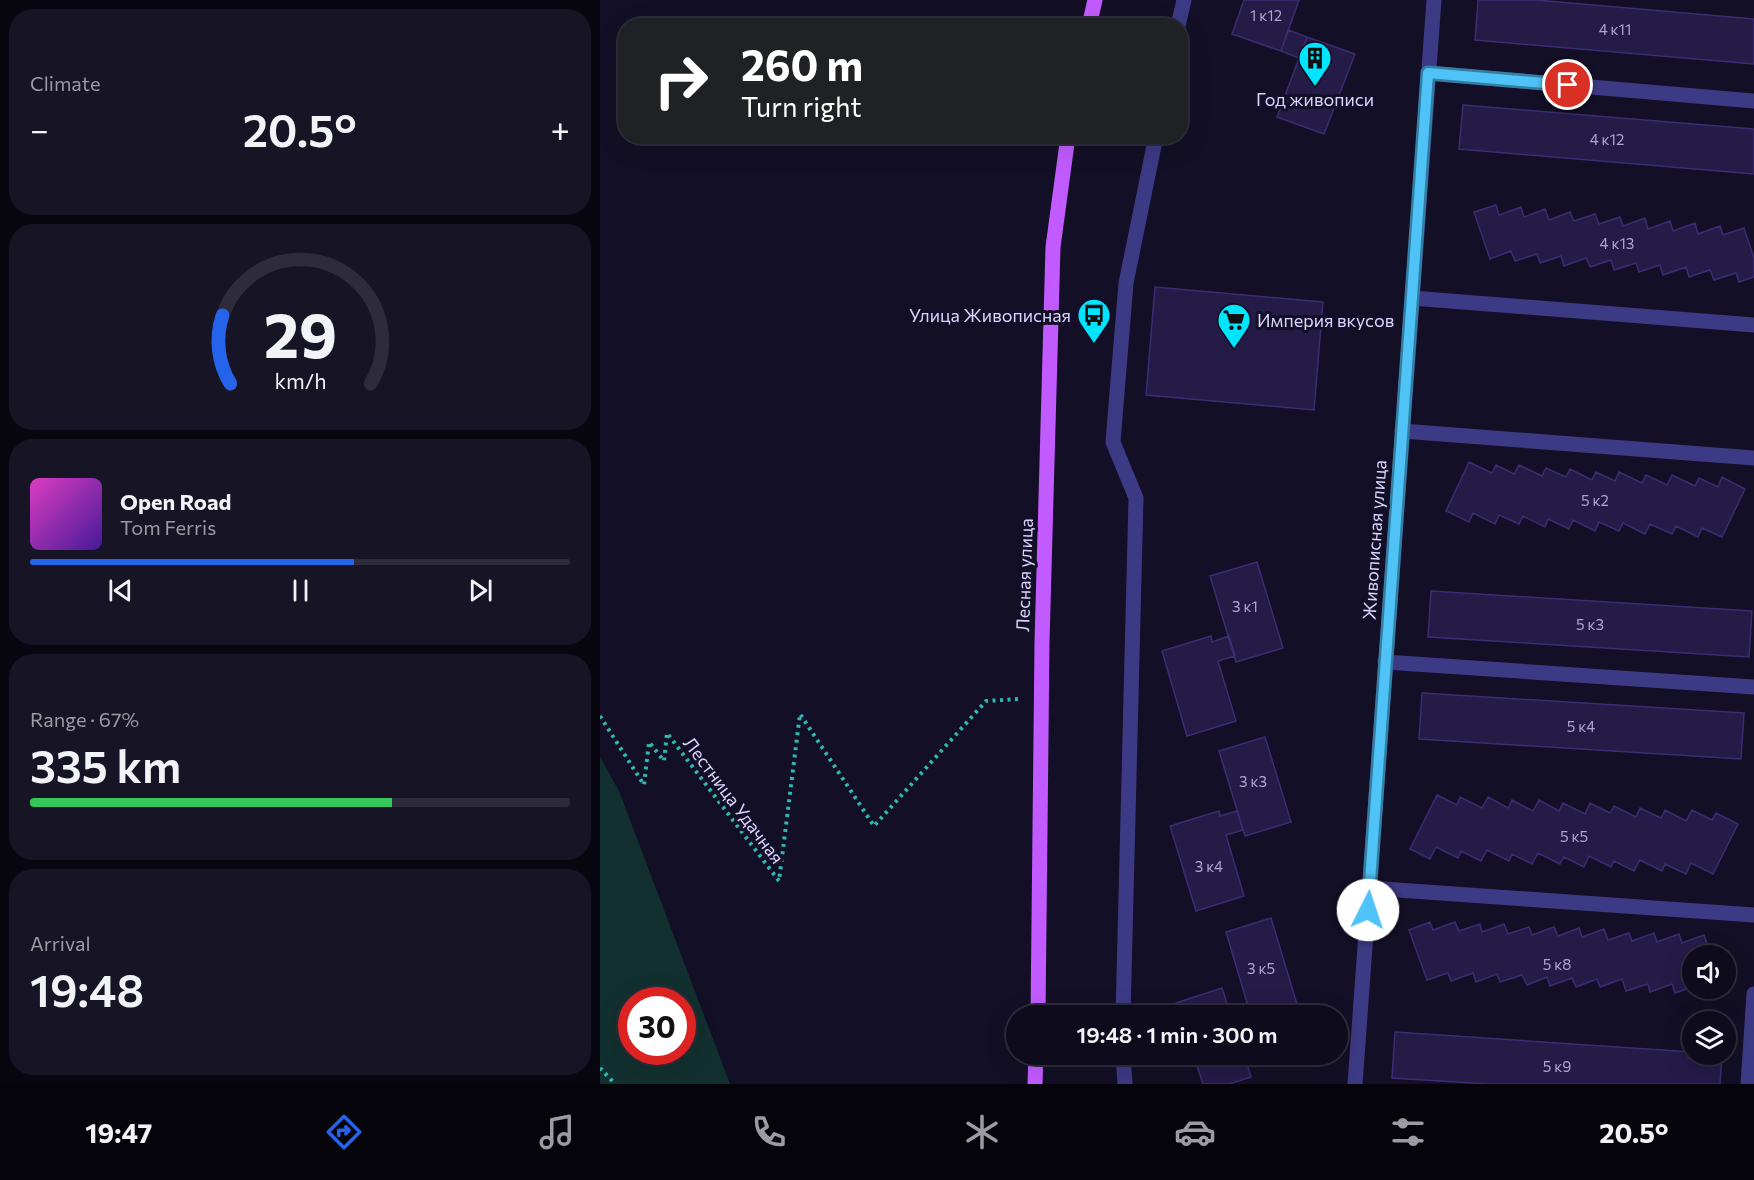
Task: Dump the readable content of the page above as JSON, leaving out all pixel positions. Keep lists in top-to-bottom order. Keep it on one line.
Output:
{"streets":{"main road":["Лесная улица"],"street":["Живописная улица"],"path":["Лестница Удачная"]},"places":{"building":["Год живописи"],"bus stop":["Улица Живописная"],"supermarket":["Империя вкусов"]},"house_numbers":["1 к12","4 к11","4 к12","4 к13","5 к2","3 к1","5 к3","5 к4","3 к3","5 к5","3 к4","5 к8","3 к5","5 к9"],"page":{"tile":["Climate",["Range · 67%","335 km"],["Arrival","19:48"]],"turn":["260 m","Turn right"],"heat":["−","20.5°","+"],"song":["Open Road","Tom Ferris"],"limit":"30","trip":"19:48 · 1 min · 300 m","tabs":["19:47","20.5°"],"gauge":["29","km/h"]}}
